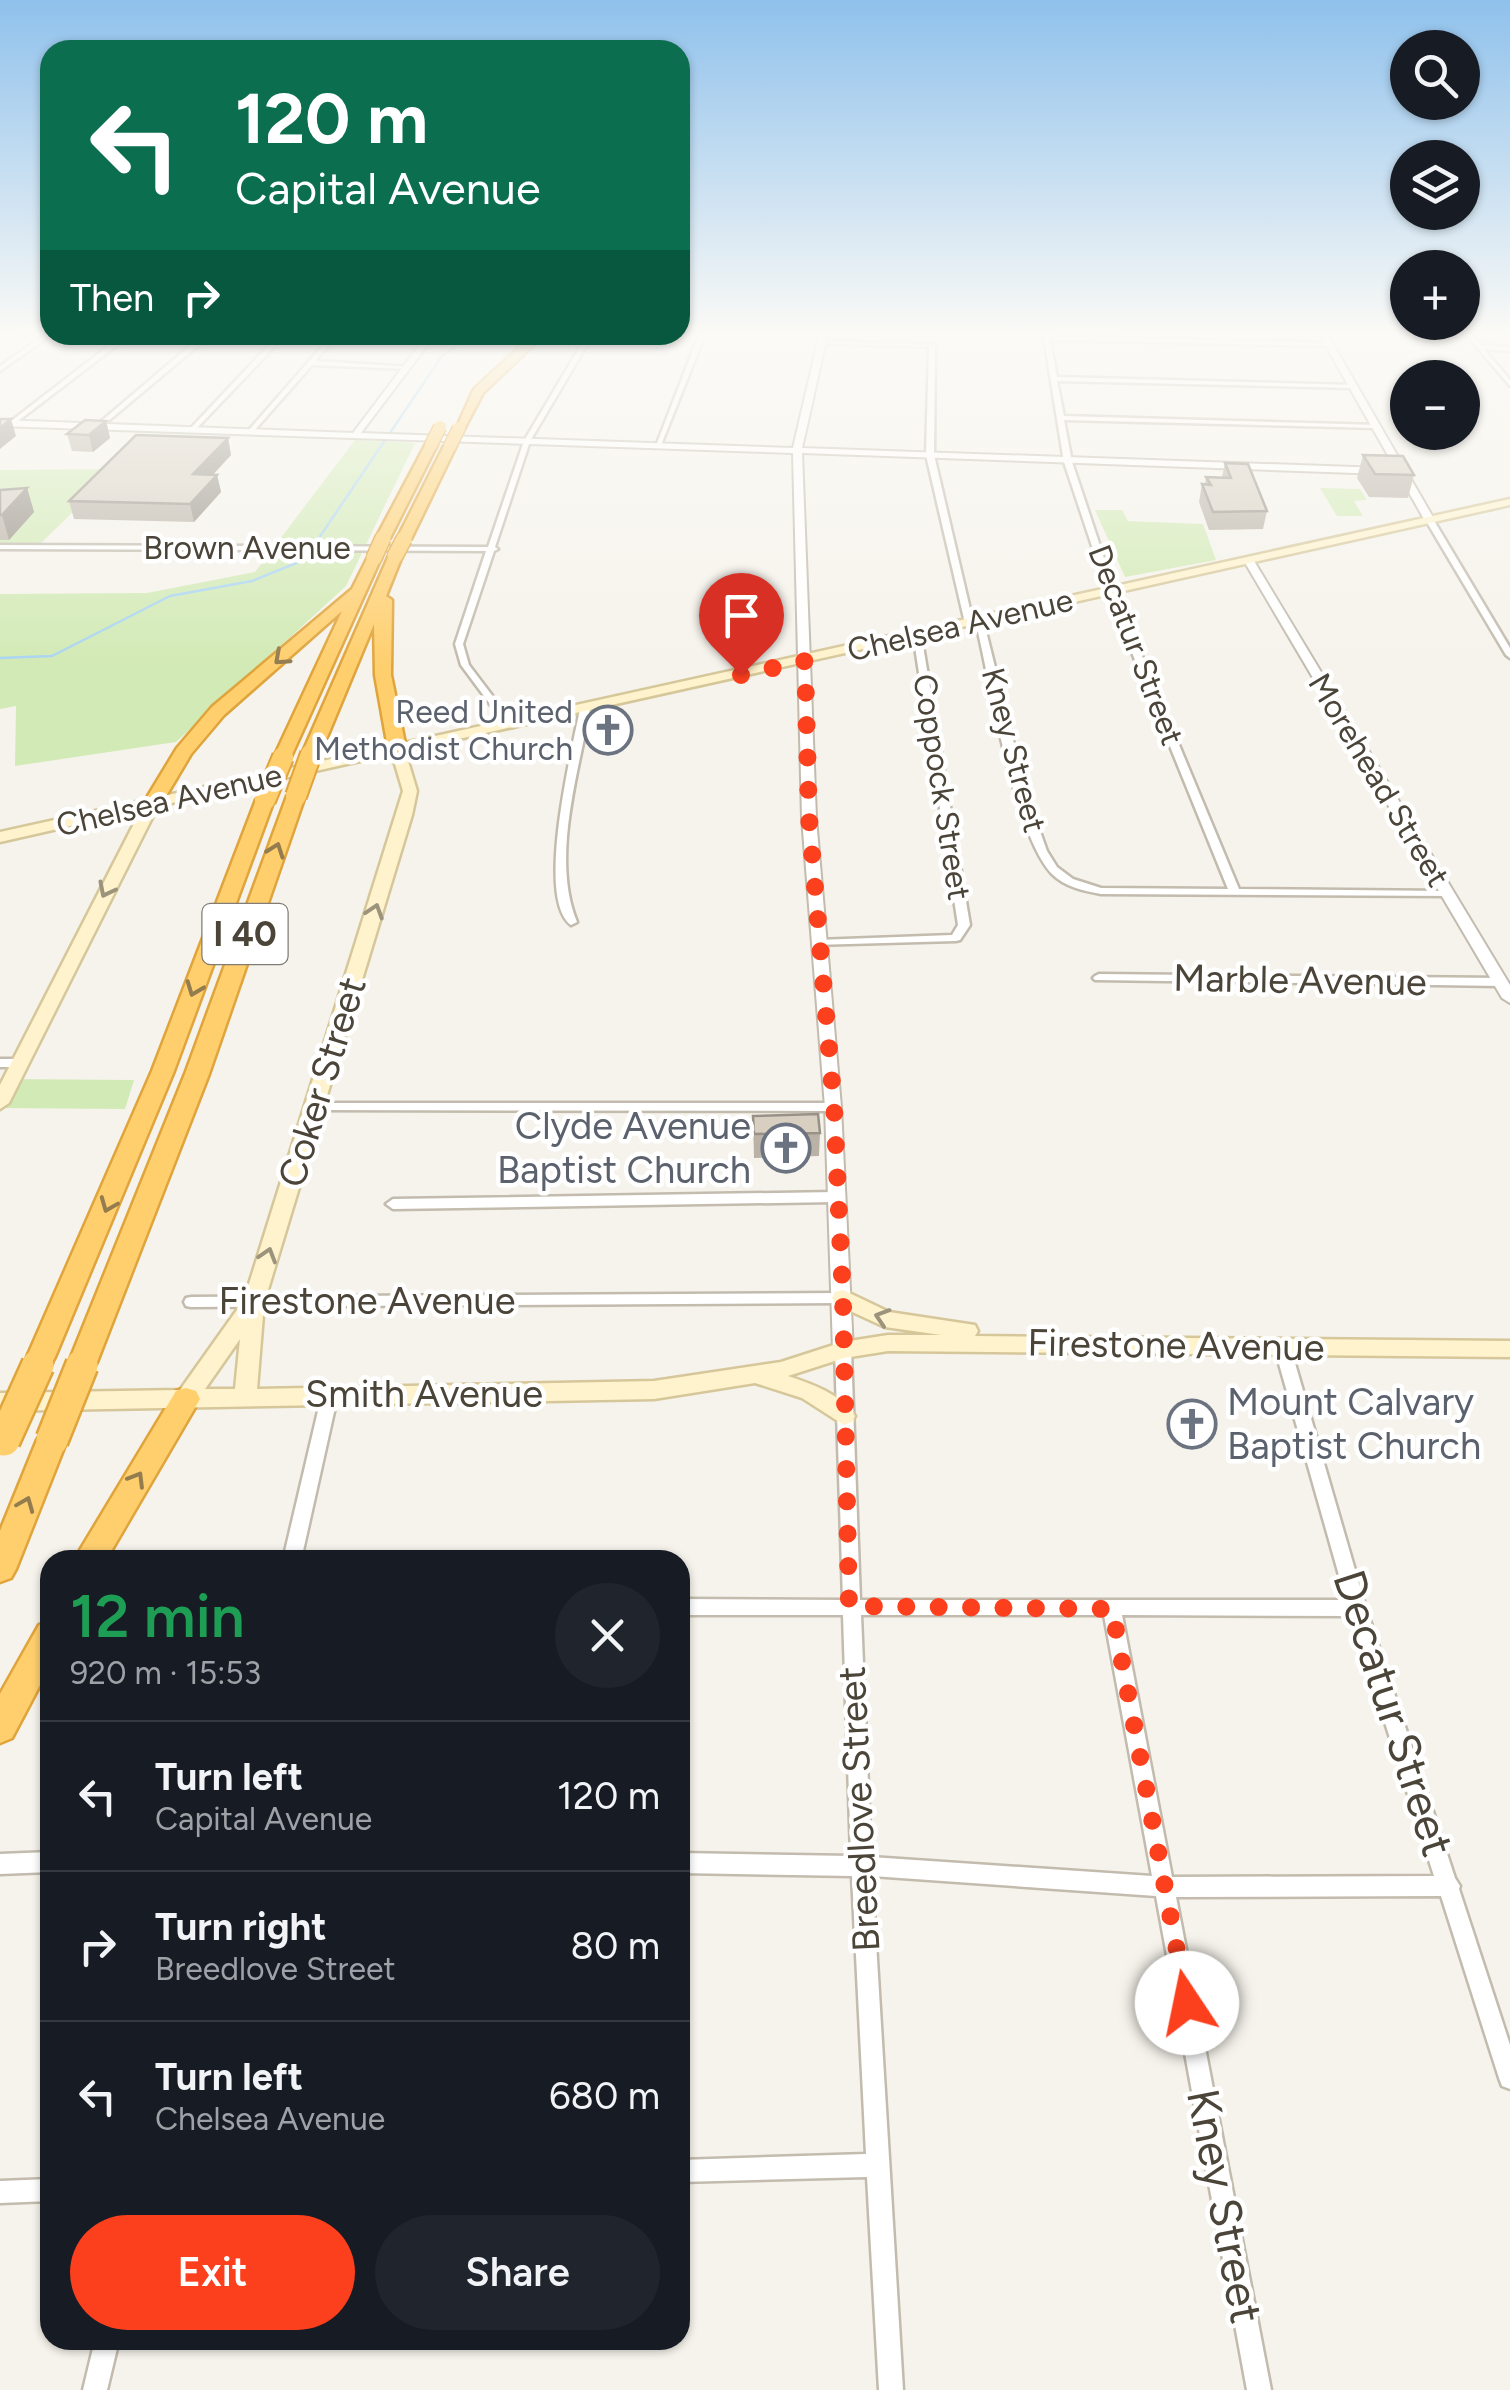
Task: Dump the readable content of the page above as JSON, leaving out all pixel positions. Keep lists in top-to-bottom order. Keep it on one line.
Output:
{"streets":{"highway":["I 40"],"main road":["Chelsea Avenue","Coker Street","Firestone Avenue","Smith Avenue"],"street":["Brown Avenue","Decatur Street","Kney Street","Morehead Street","Coppock Street","Marble Avenue","Breedlove Street"]},"crossings":[["Brown Avenue","I 40"],["Chelsea Avenue","Decatur Street"],["Chelsea Avenue","Kney Street"],["Chelsea Avenue","Morehead Street"],["Chelsea Avenue","Coppock Street"],["Chelsea Avenue","Coker Street"],["Chelsea Avenue","Breedlove Street"],["Decatur Street","Kney Street"],["Decatur Street","Firestone Avenue"],["Morehead Street","Marble Avenue"],["Coppock Street","Breedlove Street"],["Coker Street","Firestone Avenue"],["Coker Street","Smith Avenue"],["Firestone Avenue","Smith Avenue"],["Firestone Avenue","Breedlove Street"],["Smith Avenue","Breedlove Street"]],"one_way":["Coker Street"],"places":{"church":["Reed United Methodist Church","Clyde Avenue Baptist Church","Mount Calvary Baptist Church"]},"page":{"map_buttons":["+","−"],"turn":["120 m","Capital Avenue"],"then":"Then","heading":["12 min","920 m · 15:53"],"list":[{"name":"Turn left","note":"Capital Avenue","value":"120 m"},{"name":"Turn right","note":"Breedlove Street","value":"80 m"},{"name":"Turn left","note":"Chelsea Avenue","value":"680 m"}],"buttons":["Exit","Share"]}}
